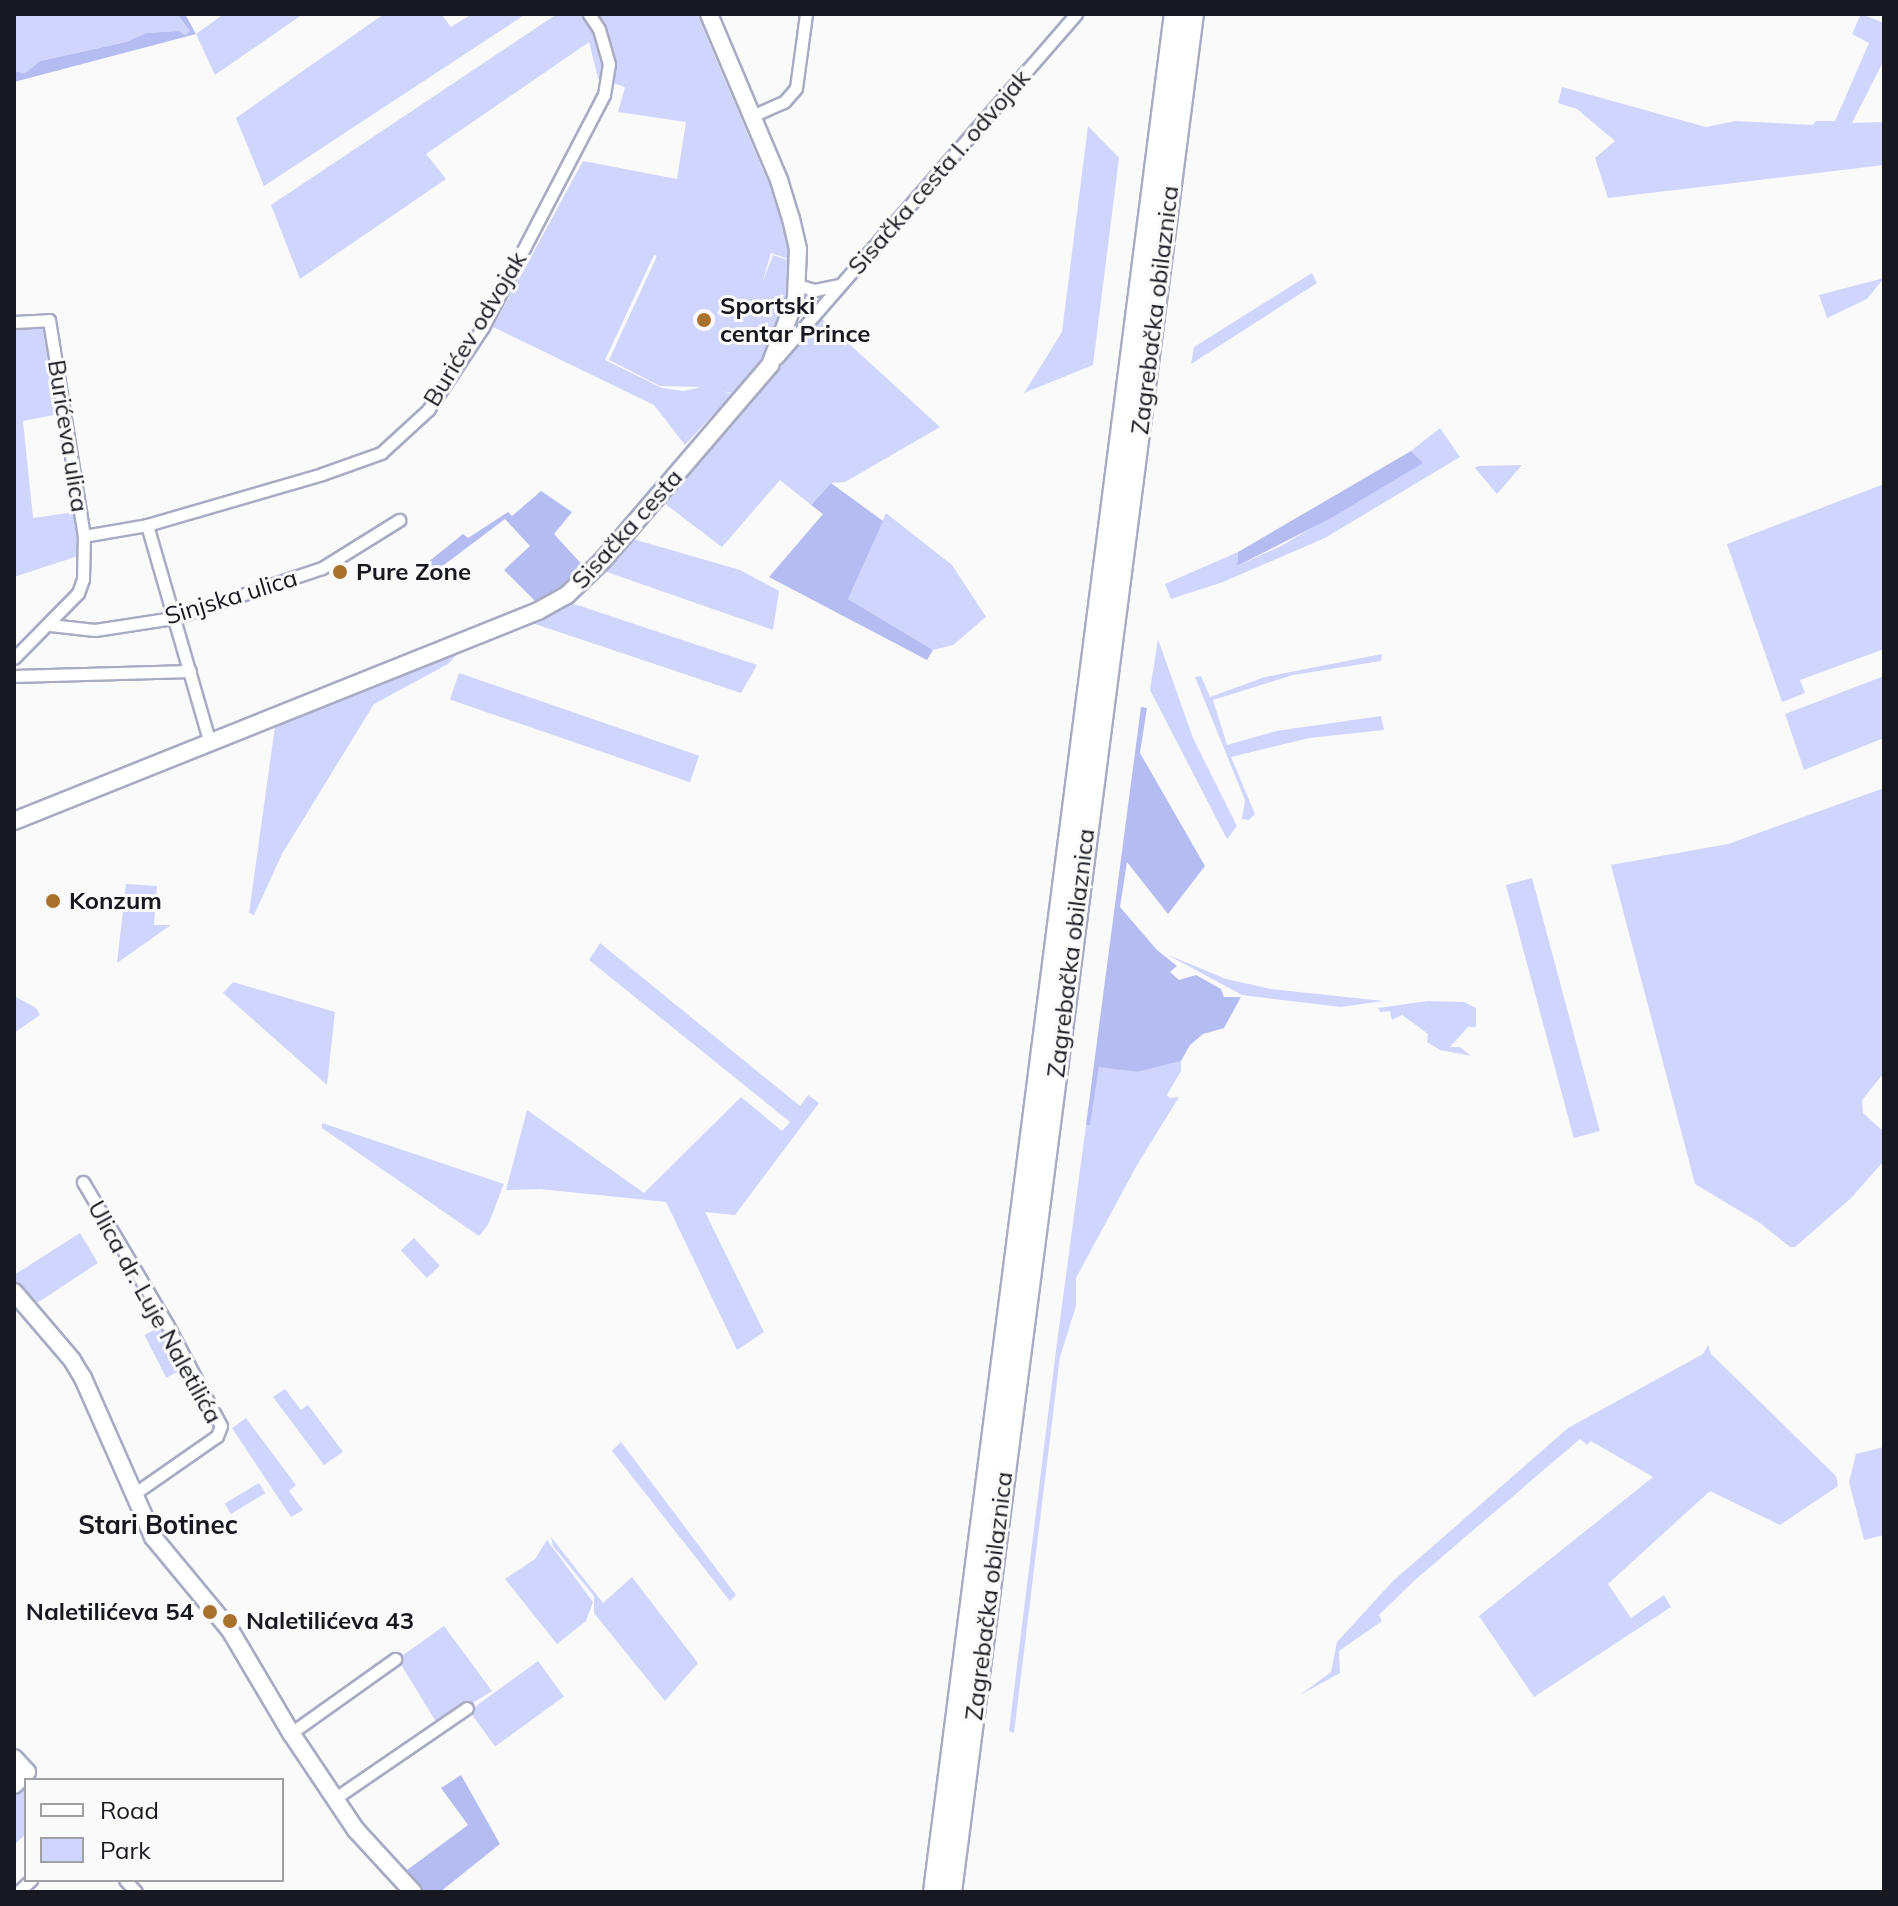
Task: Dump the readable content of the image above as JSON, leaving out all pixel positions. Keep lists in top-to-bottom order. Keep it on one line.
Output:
{"streets":{"highway":["Zagrebačka obilaznica"],"main road":["Sisačka cesta"],"street":["Sisačka cesta I. odvojak","Burićev odvojak","Burićeva ulica","Sinjska ulica","Ulica dr. Luje Naletilića"]},"crossings":[["Sisačka cesta I. odvojak","Sisačka cesta"],["Burićev odvojak","Burićeva ulica"]],"districts":["Stari Botinec"],"places":["Sportski centar Prince","Pure Zone","Konzum","Naletilićeva 54","Naletilićeva 43"],"legend":["Road","Park"]}
